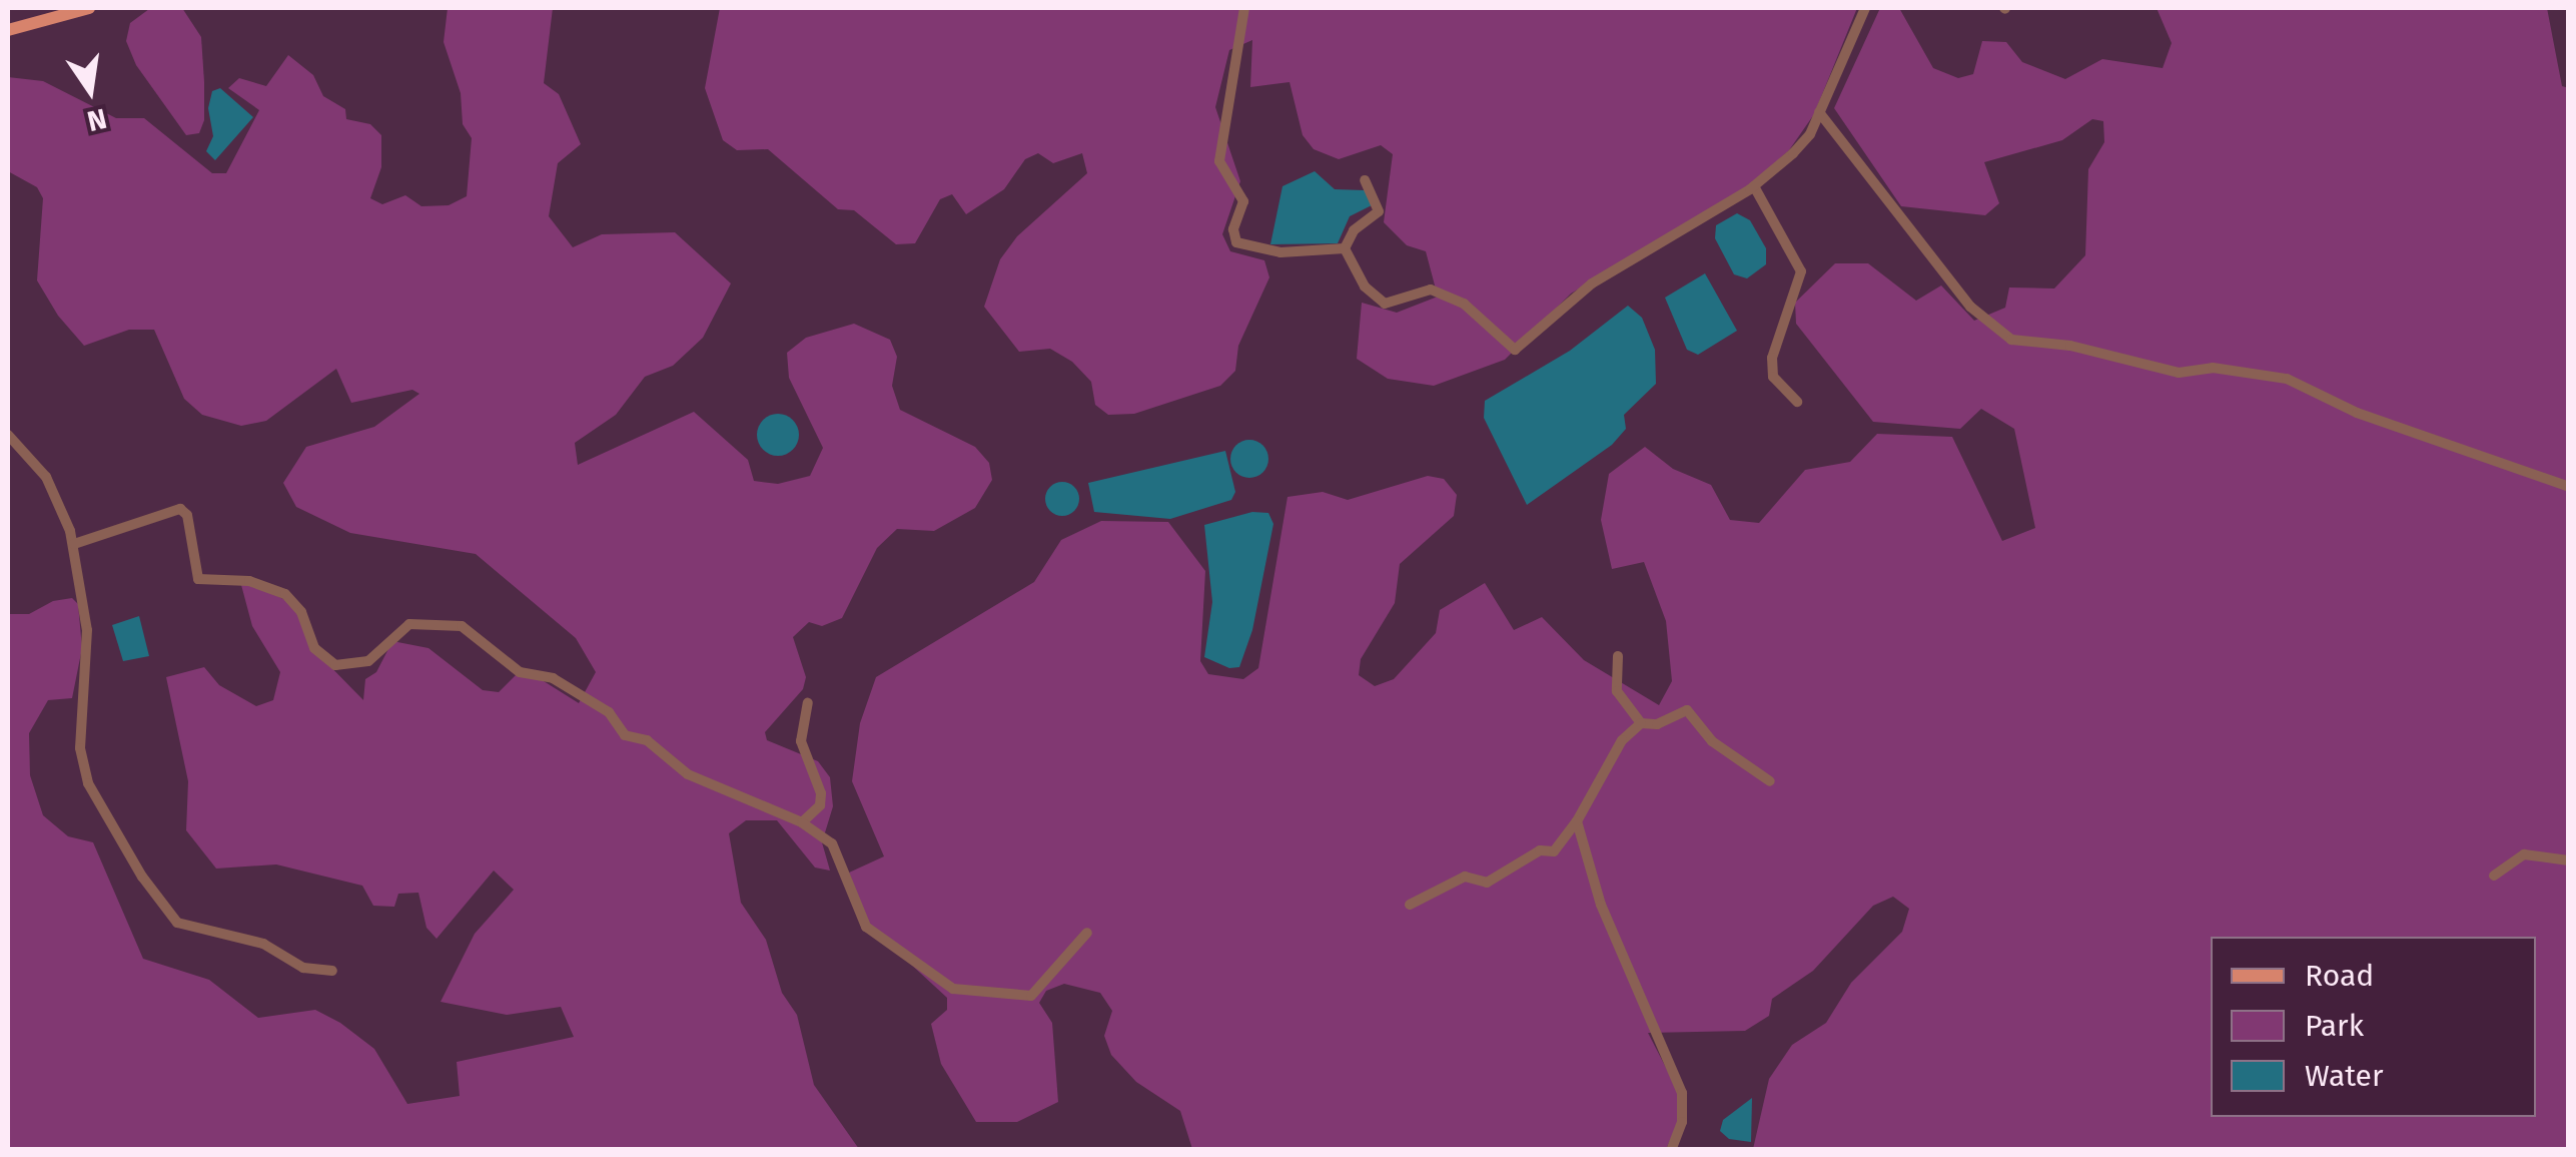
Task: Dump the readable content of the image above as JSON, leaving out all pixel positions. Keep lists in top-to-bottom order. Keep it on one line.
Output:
{"legend":["Road","Park","Water"],"north":"bottom"}
